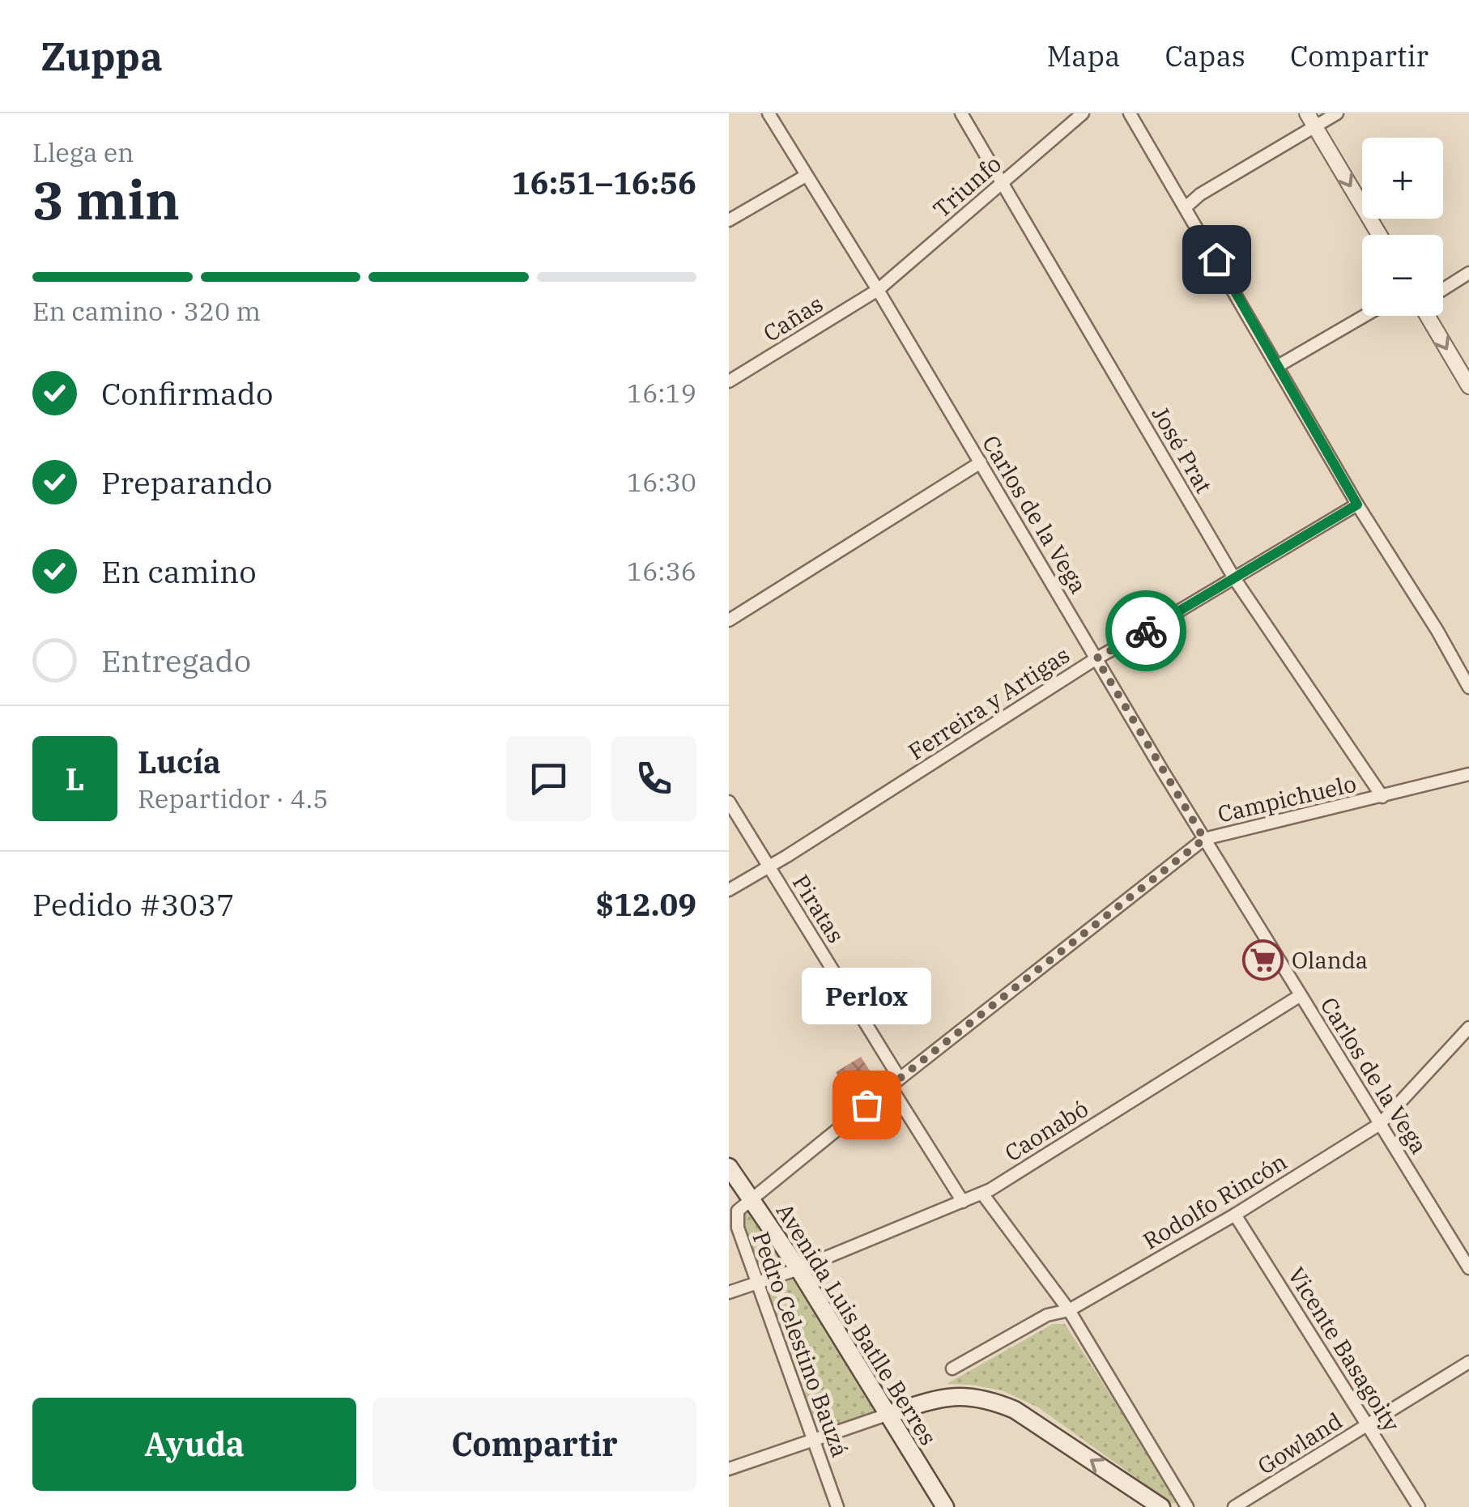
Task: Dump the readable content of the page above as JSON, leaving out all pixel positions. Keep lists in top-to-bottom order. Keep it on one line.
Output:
{"streets":{"main road":["Avenida Luis Batlle Berres"],"street":["Triunfo","Cañas","José Prat","Carlos de la Vega","Ferreira y Artigas","Campichuelo","Piratas","Caonabó","Rodolfo Rincón","Pedro Celestino Bauzá","Vicente Basagoity","Gowland"]},"crossings":[["Triunfo","Cañas"],["Triunfo","José Prat"],["Triunfo","Carlos de la Vega"],["Cañas","Carlos de la Vega"],["José Prat","Ferreira y Artigas"],["José Prat","Campichuelo"],["Carlos de la Vega","Ferreira y Artigas"],["Carlos de la Vega","Campichuelo"],["Carlos de la Vega","Caonabó"],["Carlos de la Vega","Rodolfo Rincón"],["Ferreira y Artigas","Piratas"],["Campichuelo","Piratas"],["Campichuelo","Avenida Luis Batlle Berres"],["Campichuelo","Pedro Celestino Bauzá"],["Piratas","Caonabó"],["Caonabó","Avenida Luis Batlle Berres"],["Rodolfo Rincón","Vicente Basagoity"],["Avenida Luis Batlle Berres","Pedro Celestino Bauzá"],["Vicente Basagoity","Gowland"]],"places":{"supermarket":["Olanda"],"other":["Perlox"]},"page":{"header":"Zuppa","nav":["Mapa","Capas","Compartir"],"heading":["3 min","Llega en","16:51–16:56"],"panel":["Lucía","Repartidor · 4.5","Pedido #3037","$12.09"],"map_buttons":["+","−"],"bar":"En camino · 320 m","list":[["Confirmado","16:19"],["Preparando","16:30"],["En camino","16:36"],"Entregado"],"round":"L","bubble":"Perlox","buttons":["Ayuda","Compartir"]}}
